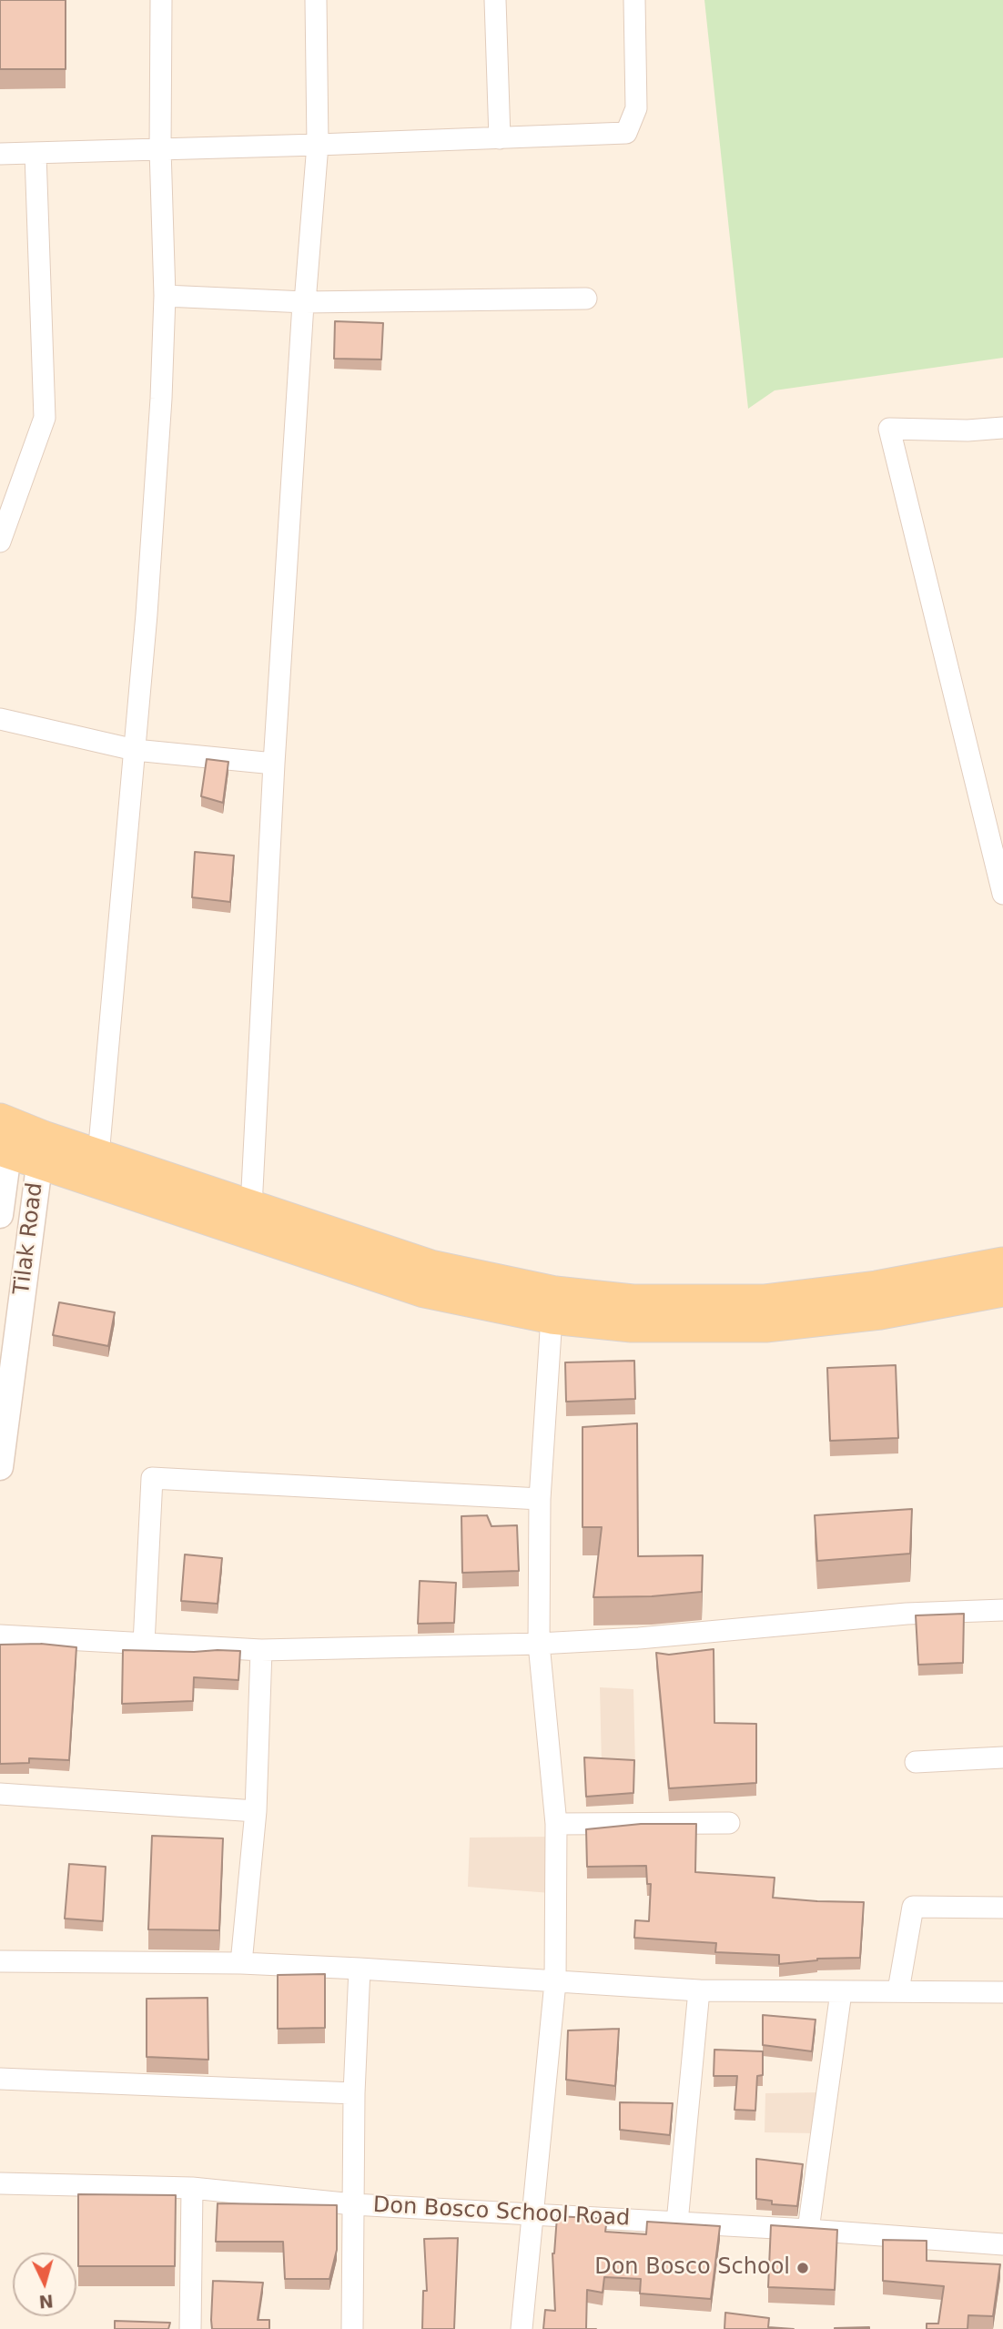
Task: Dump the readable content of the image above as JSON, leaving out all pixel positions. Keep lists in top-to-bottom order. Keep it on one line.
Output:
{"streets":{"street":["Tilak Road","Don Bosco School Road"]},"places":["Don Bosco School"],"north":"bottom"}
